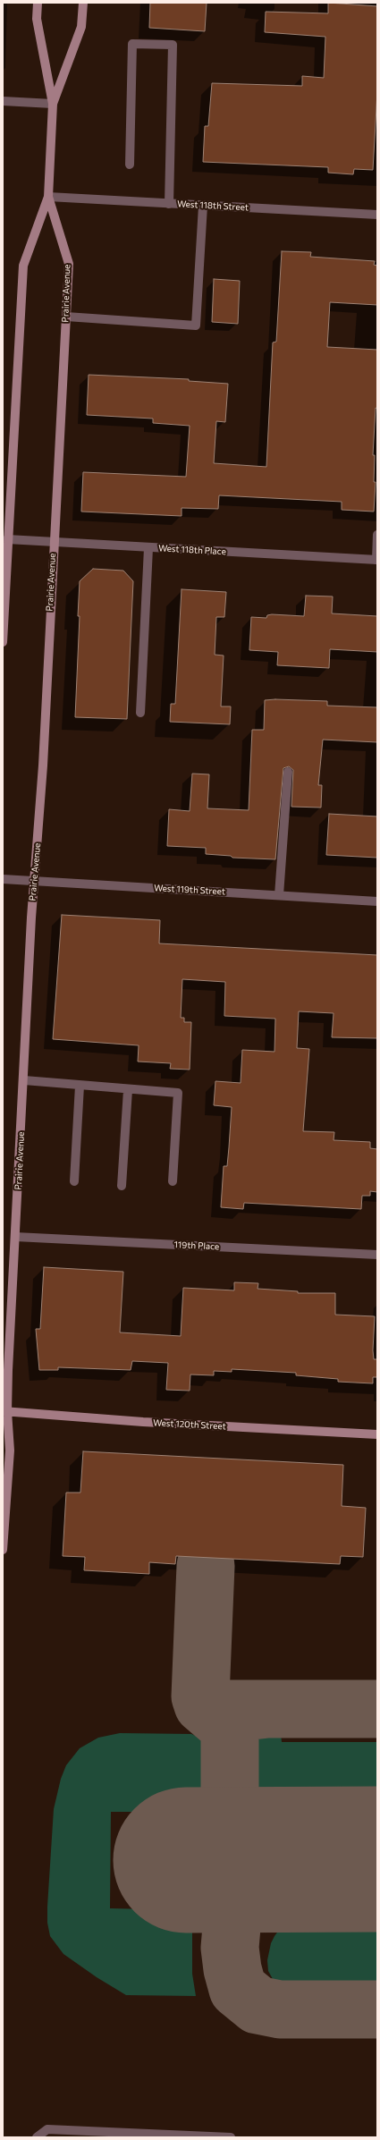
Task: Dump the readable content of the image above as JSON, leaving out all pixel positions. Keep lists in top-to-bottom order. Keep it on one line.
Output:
{"streets":{"main road":["Prairie Avenue","West 120th Street"],"street":["West 118th Street","West 118th Place","West 119th Street","119th Place"]},"crossings":[["West 118th Street","Prairie Avenue"],["Prairie Avenue","West 118th Place"],["Prairie Avenue","West 119th Street"],["Prairie Avenue","119th Place"],["Prairie Avenue","West 120th Street"]]}
